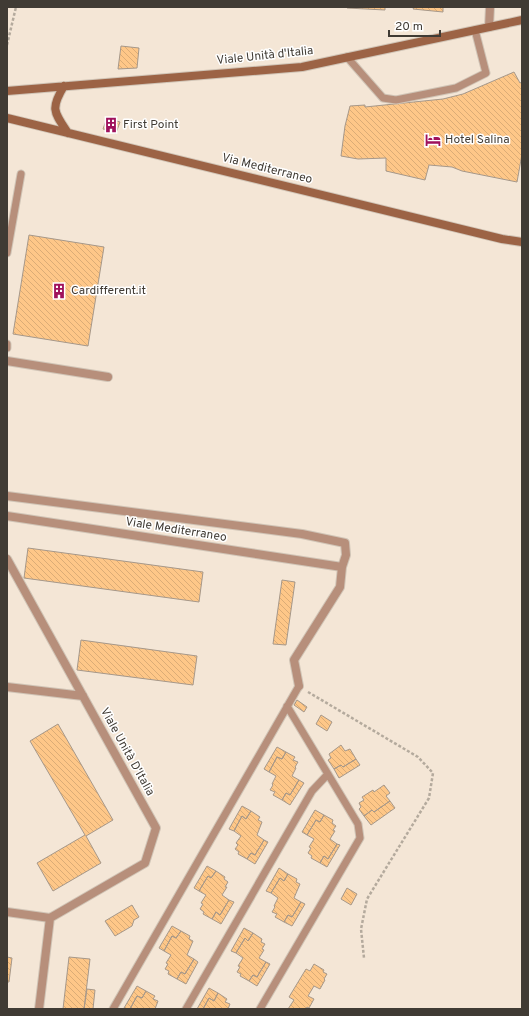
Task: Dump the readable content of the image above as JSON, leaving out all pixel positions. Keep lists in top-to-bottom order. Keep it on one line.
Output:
{"streets":{"main road":["Viale Unità d'Italia","Via Mediterraneo"],"street":["Viale Mediterraneo","Viale Unità D'Italia"]},"places":{"building":["First Point","Cardifferent.it"],"hotel":["Hotel Salina"]},"scale_bar":"20 m"}
